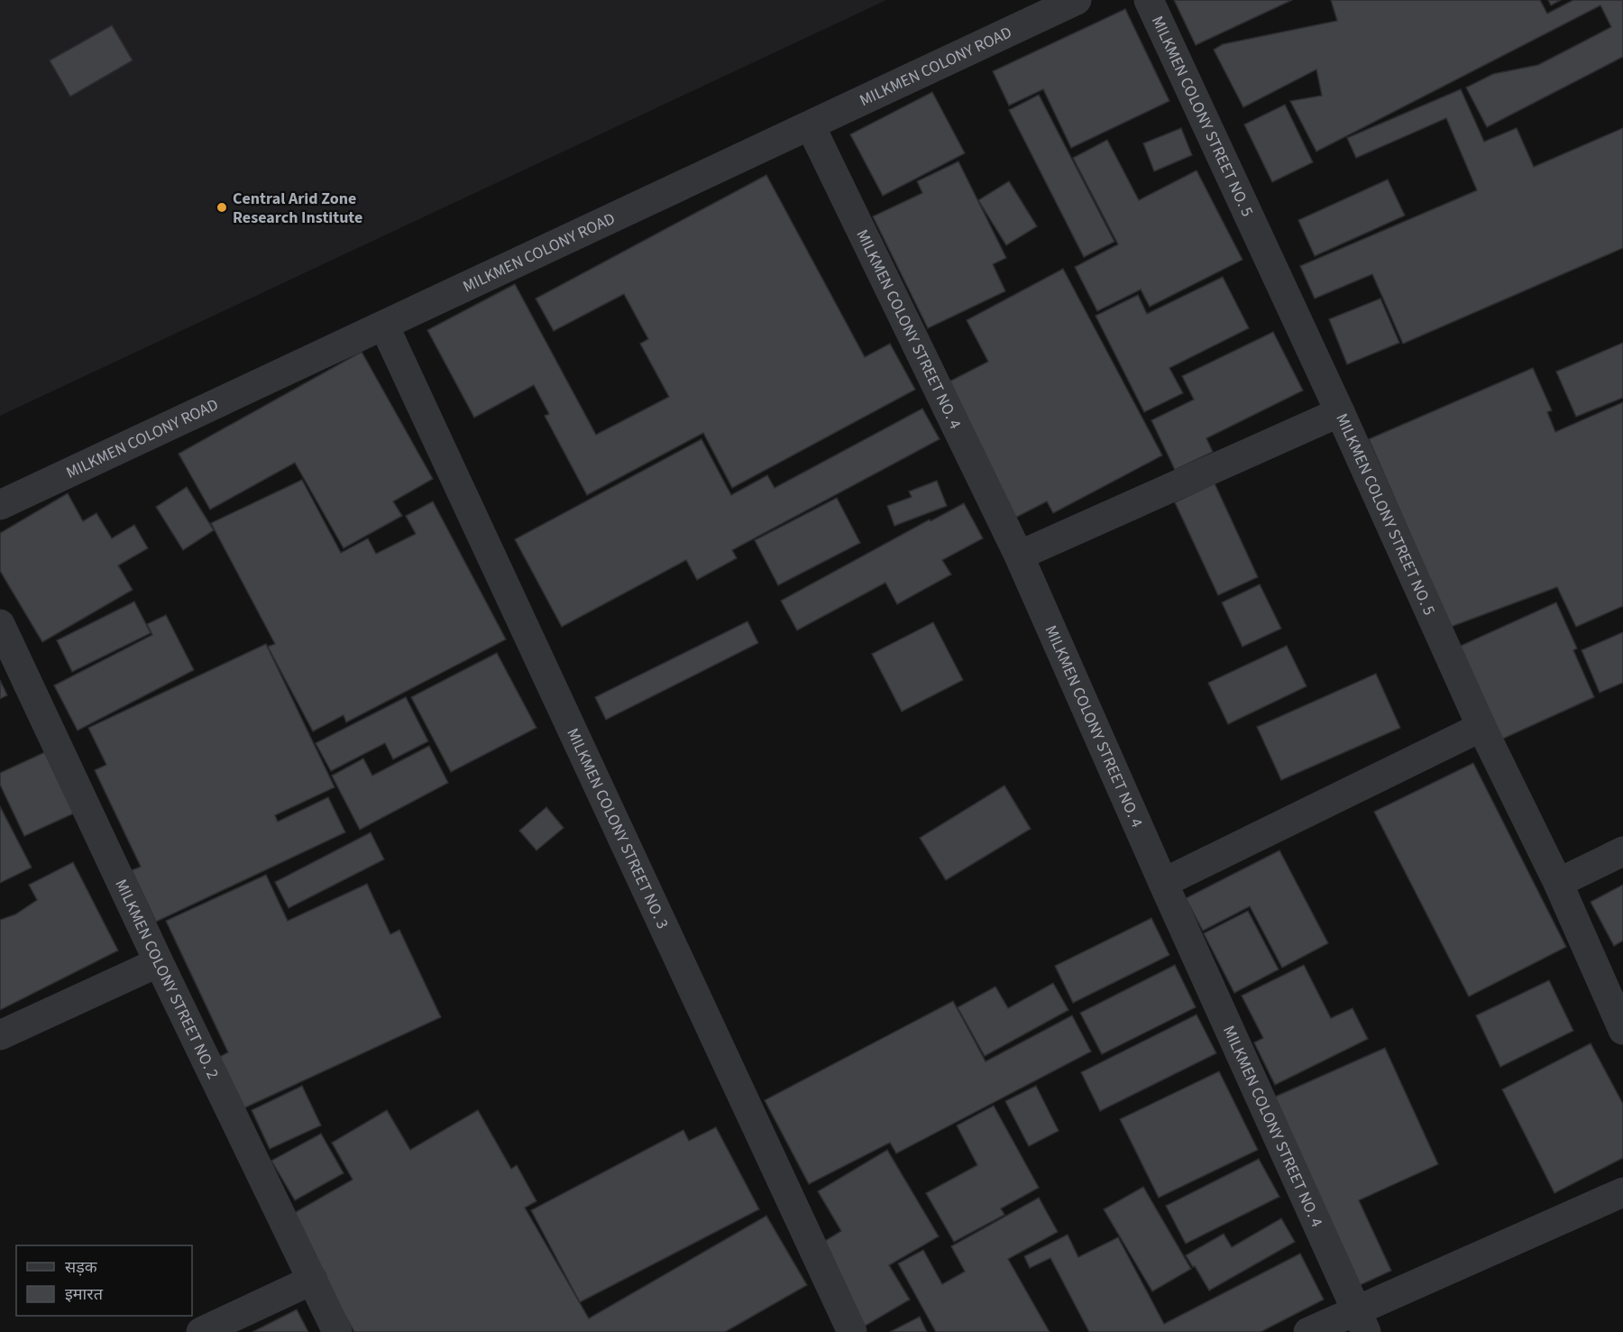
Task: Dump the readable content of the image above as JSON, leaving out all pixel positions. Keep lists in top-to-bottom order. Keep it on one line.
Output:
{"streets":{"street":["MILKMEN COLONY ROAD","MILKMEN COLONY STREET NO. 5","MILKMEN COLONY STREET NO. 4","MILKMEN COLONY STREET NO. 3","MILKMEN COLONY STREET NO. 2"]},"crossings":[["MILKMEN COLONY ROAD","MILKMEN COLONY STREET NO. 4"],["MILKMEN COLONY ROAD","MILKMEN COLONY STREET NO. 3"]],"places":["Central Arid Zone Research Institute"],"legend":["सड़क","इमारत"]}
